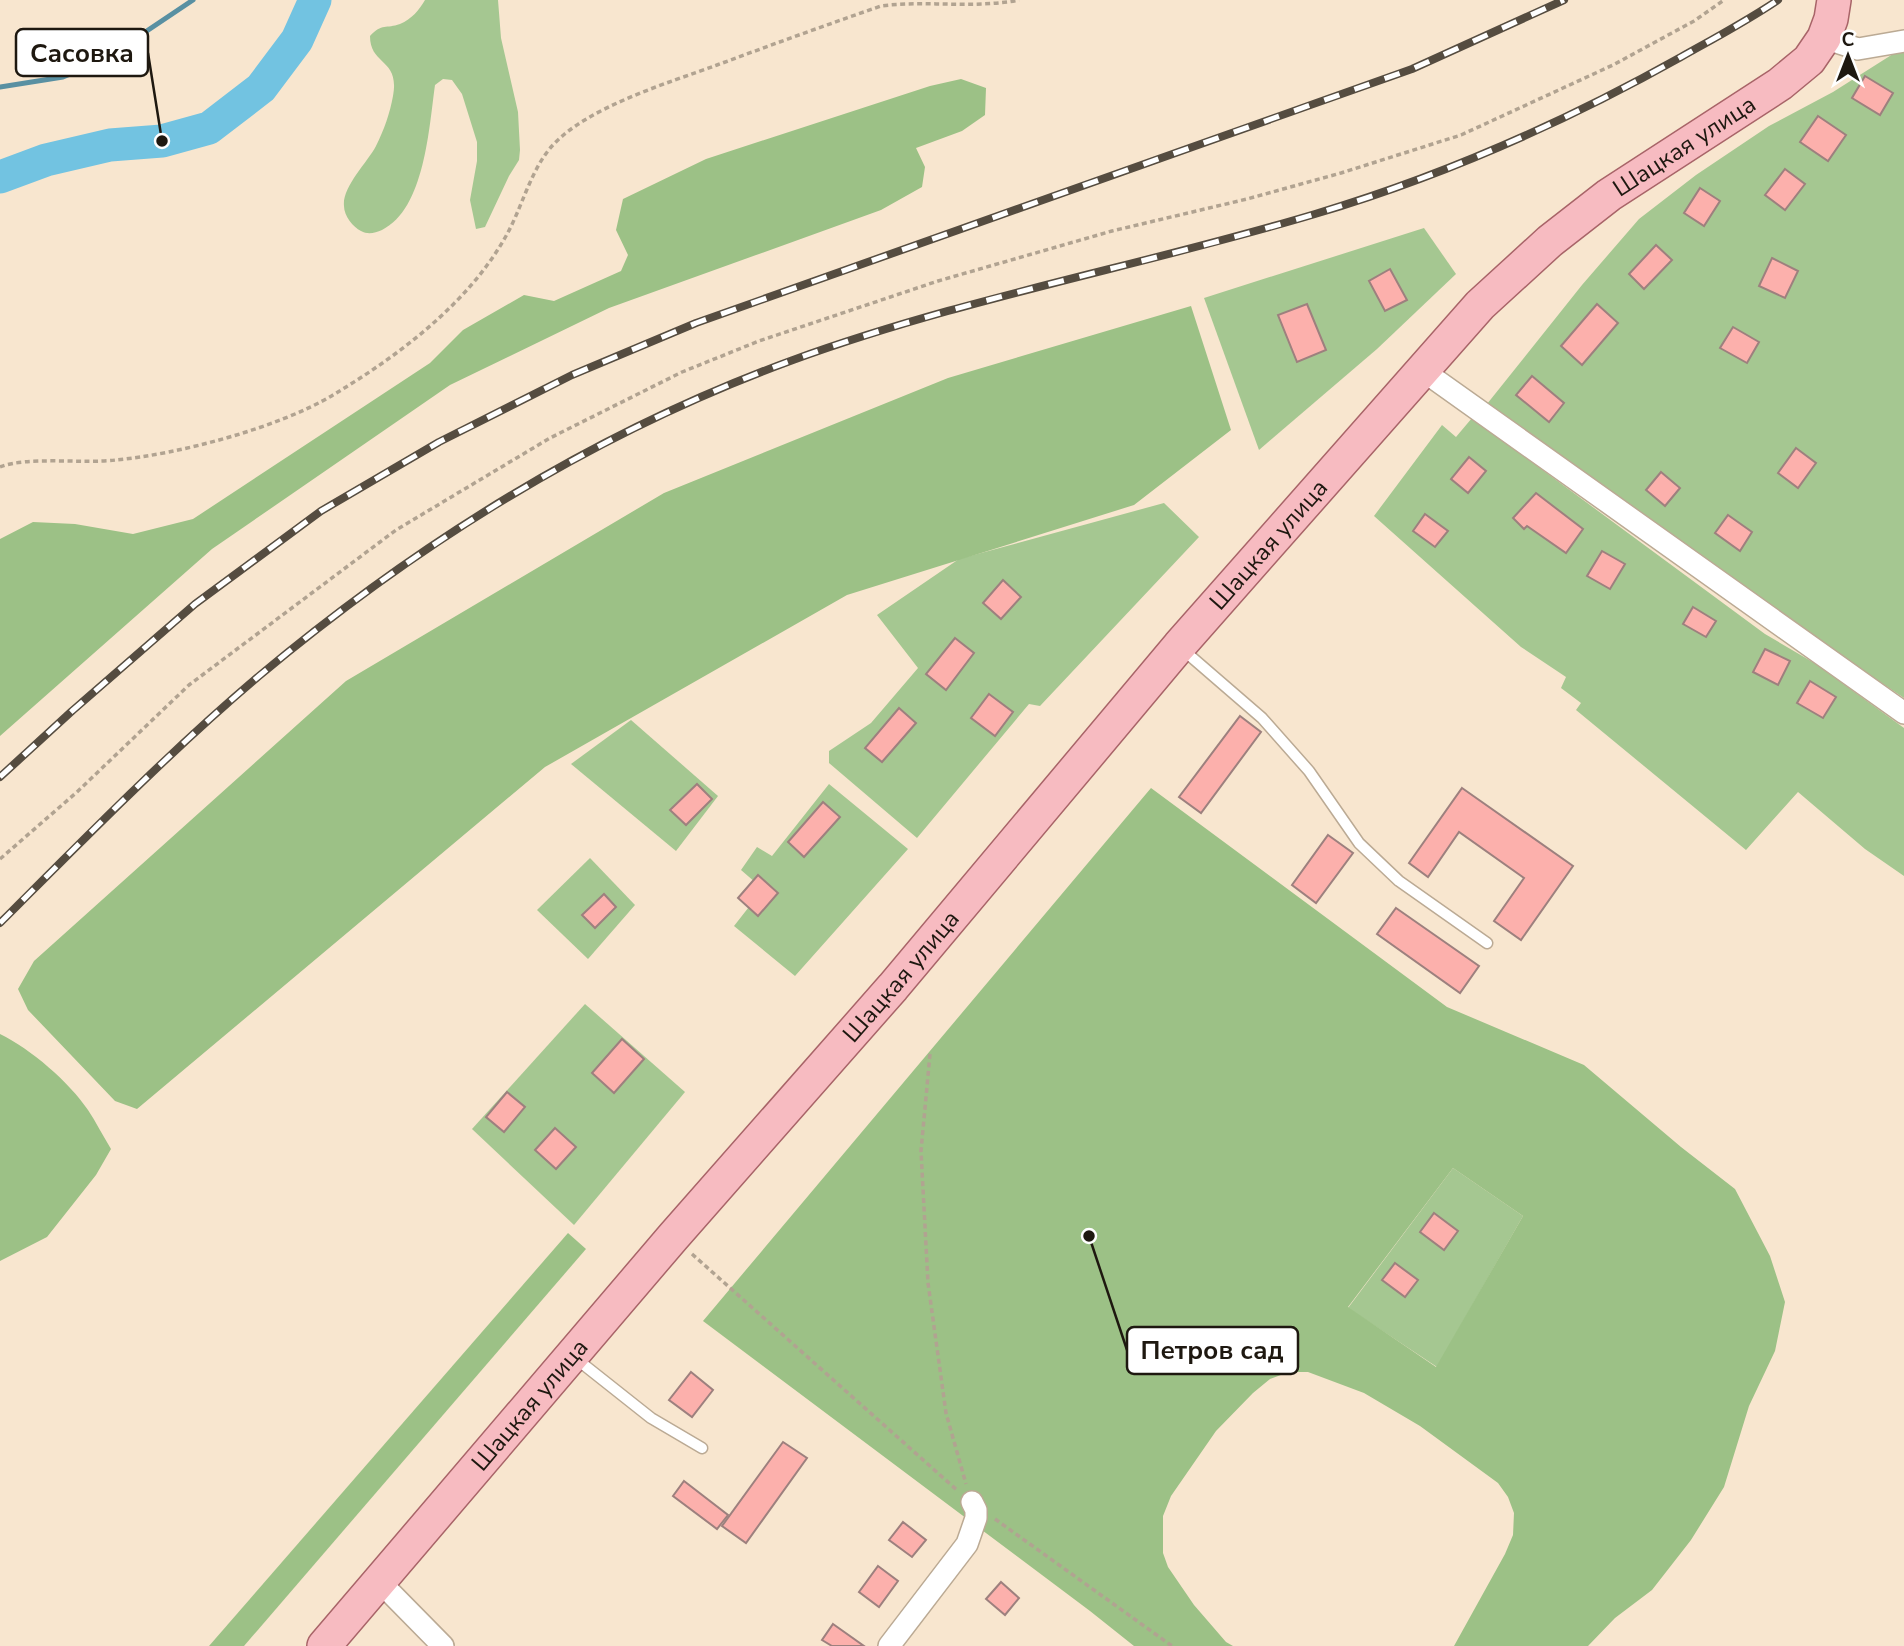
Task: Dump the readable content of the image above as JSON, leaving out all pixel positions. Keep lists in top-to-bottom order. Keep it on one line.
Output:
{"streets":{"main road":["Шацкая улица"]},"places":["Сасовка","Петров сад"],"north":"top"}
